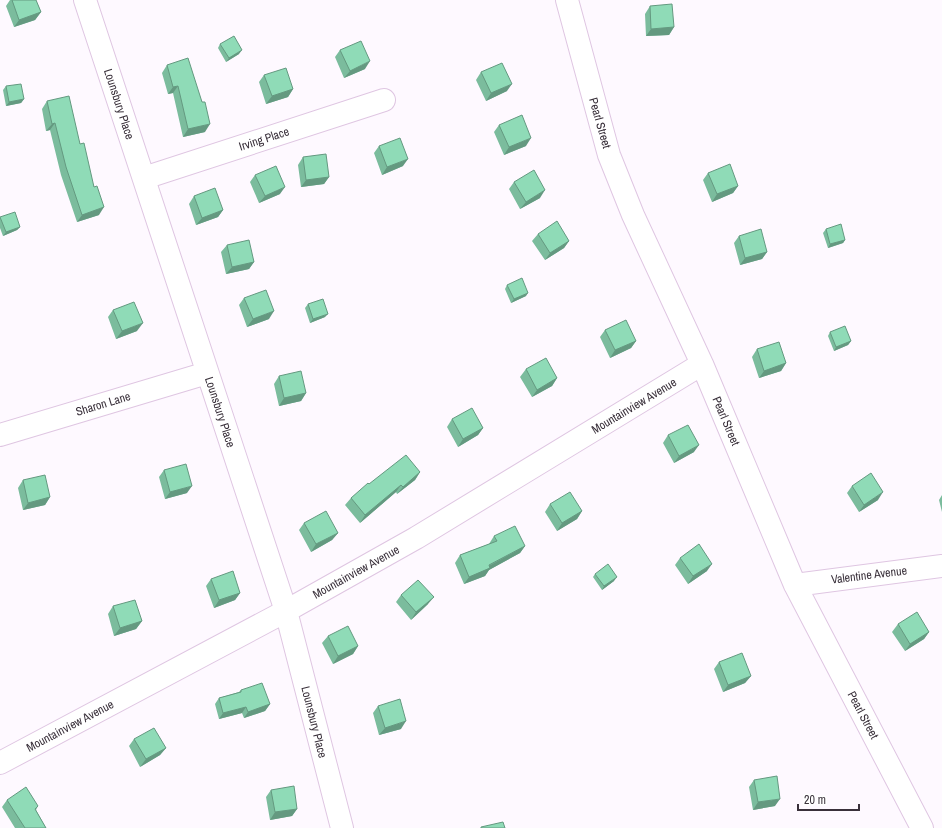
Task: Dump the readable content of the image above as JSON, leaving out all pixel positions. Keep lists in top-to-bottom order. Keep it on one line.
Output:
{"streets":{"street":["Lounsbury Place","Pearl Street","Irving Place","Sharon Lane","Mountainview Avenue","Valentine Avenue"]},"crossings":[["Lounsbury Place","Irving Place"],["Lounsbury Place","Sharon Lane"],["Lounsbury Place","Mountainview Avenue"],["Pearl Street","Mountainview Avenue"],["Pearl Street","Valentine Avenue"]],"scale_bar":"20 m"}
